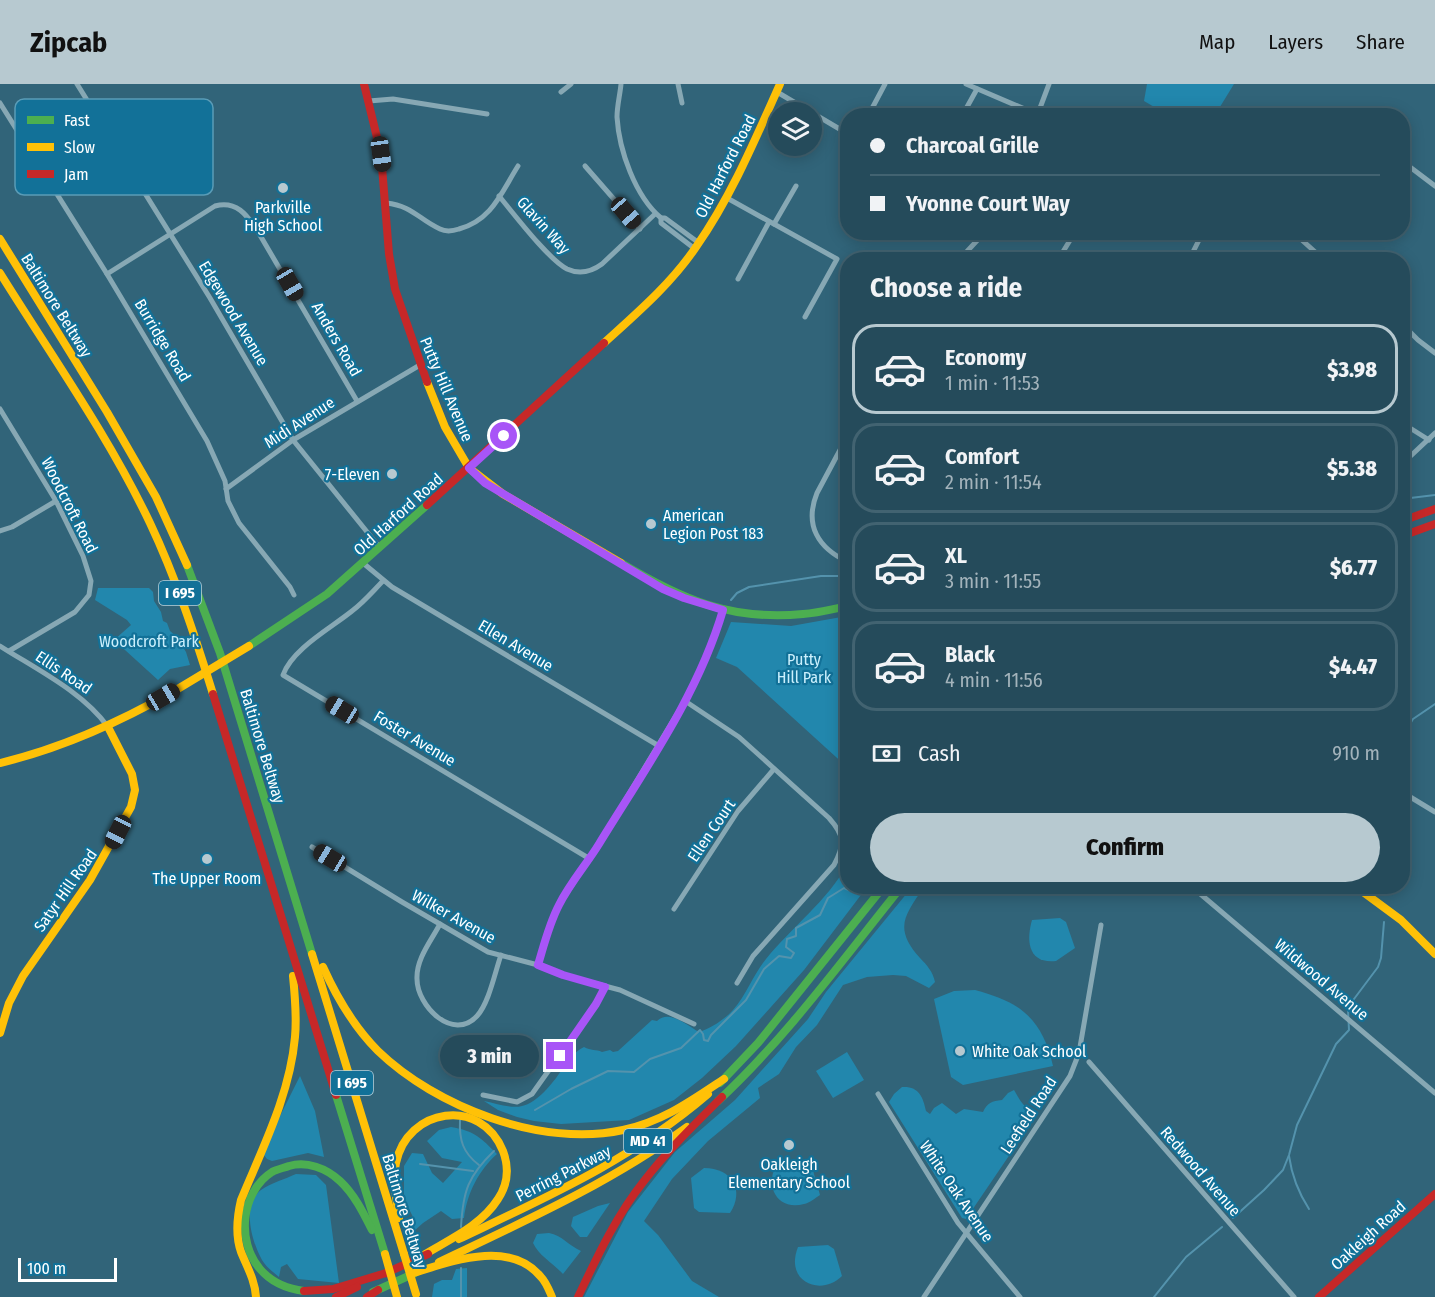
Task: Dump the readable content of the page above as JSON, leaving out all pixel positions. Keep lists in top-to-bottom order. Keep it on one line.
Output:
{"streets":{"main road":["Old Harford Road","Baltimore Beltway","Putty Hill Avenue","I 695","Satyr Hill Road","MD 41","Perring Parkway","Oakleigh Road"],"street":["Glavin Way","Edgewood Avenue","Anders Road","Burridge Road","Midi Avenue","Woodcroft Road","Ellen Avenue","Ellis Road","Foster Avenue","Ellen Court","Wilker Avenue","Wildwood Avenue","Leefield Road","Redwood Avenue","White Oak Avenue"]},"crossings":[["Old Harford Road","Edgewood Avenue"],["Old Harford Road","Putty Hill Avenue"],["Old Harford Road","Ellen Avenue"],["Old Harford Road","Ellis Road"],["Old Harford Road","Satyr Hill Road"],["Edgewood Avenue","Anders Road"],["Edgewood Avenue","Midi Avenue"],["Anders Road","Burridge Road"],["Anders Road","Midi Avenue"],["Burridge Road","Midi Avenue"],["Putty Hill Avenue","Midi Avenue"],["Woodcroft Road","Ellis Road"],["Ellen Avenue","Foster Avenue"],["Ellis Road","Satyr Hill Road"],["Leefield Road","White Oak Avenue"]],"parks":["Woodcroft Park","Putty Hill Park"],"places":["Parkville High School","7-Eleven","American Legion Post 183","The Upper Room","White Oak School","Oakleigh Elementary School"],"legend":["Fast","Slow","Jam"],"scale_bar":"100 m","page":{"header":"Zipcab","nav":["Map","Layers","Share"],"banner":["Charcoal Grille","Yvonne Court Way"],"heading":"Choose a ride","list":[{"name":"Economy","note":"1 min · 11:53","value":"$3.98"},{"name":"Comfort","note":"2 min · 11:54","value":"$5.38"},{"name":"XL","note":"3 min · 11:55","value":"$6.77"},{"name":"Black","note":"4 min · 11:56","value":"$4.47"}],"pay":["Cash","910 m"],"buttons":"Confirm","bubble":"3 min","scale":"100 m"}}
